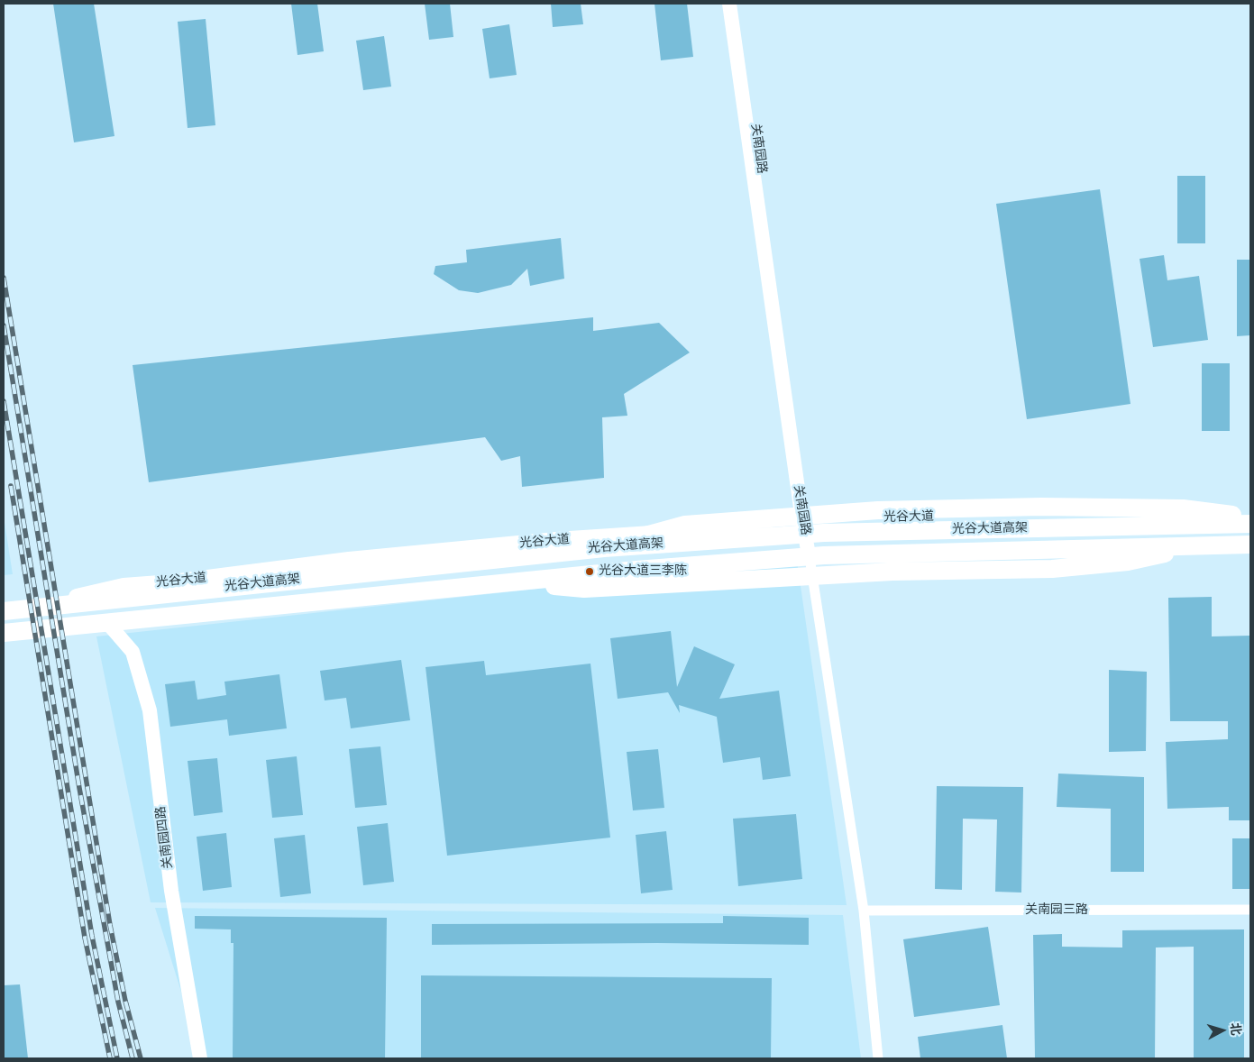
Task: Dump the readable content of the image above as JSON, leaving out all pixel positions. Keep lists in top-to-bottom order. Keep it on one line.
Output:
{"streets":{"highway":["光谷大道高架"],"main road":["关南园路","光谷大道","关南园四路"],"street":["关南园三路"]},"crossings":[["关南园路","光谷大道"]],"places":["光谷大道三李陈"],"north":"right"}
